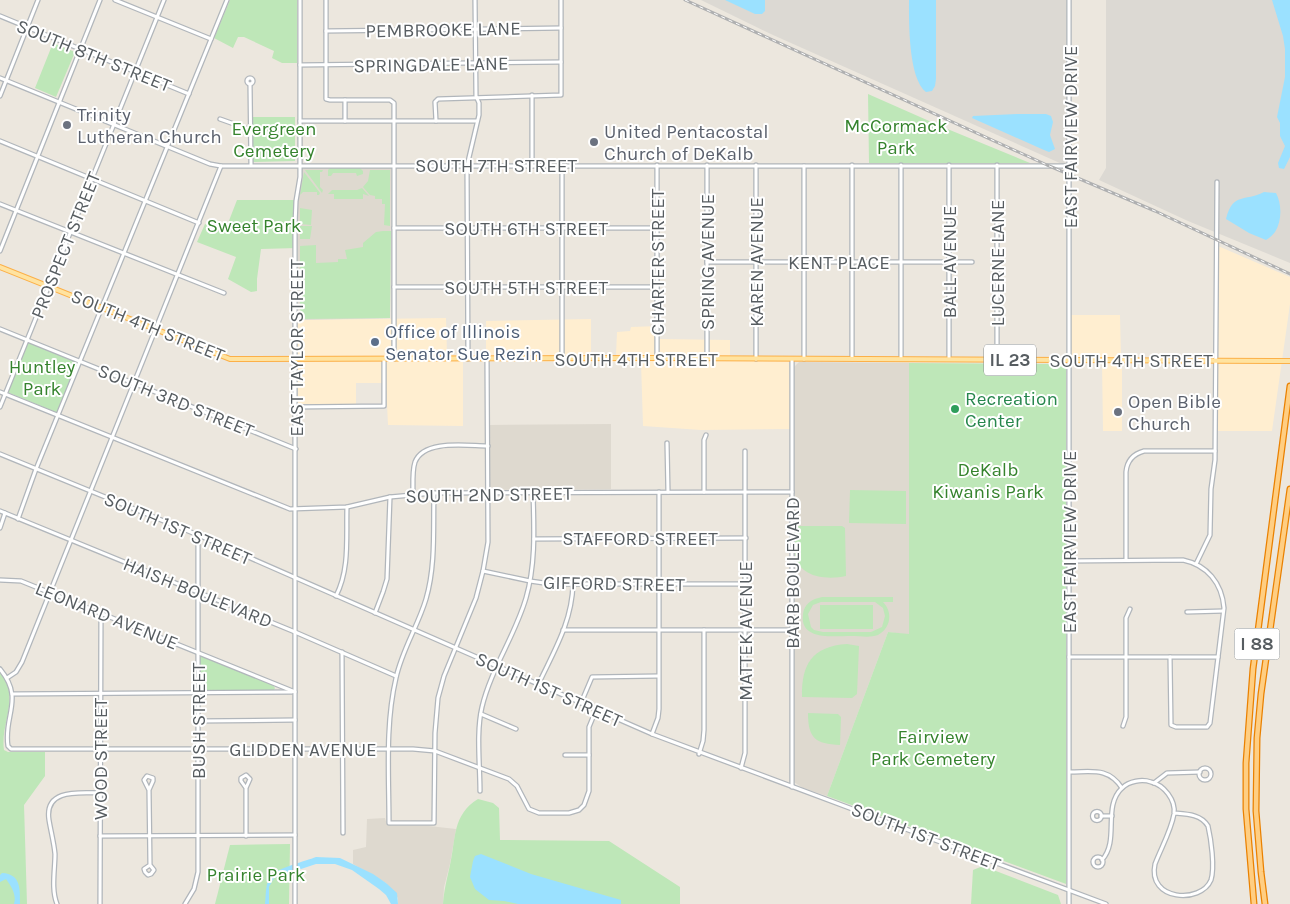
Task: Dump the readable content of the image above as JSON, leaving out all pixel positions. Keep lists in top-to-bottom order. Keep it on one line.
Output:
{"streets":{"highway":["I 88"],"main road":["SOUTH 4TH STREET","IL 23"],"street":["PEMBROOKE LANE","SOUTH 8TH STREET","SPRINGDALE LANE","EAST FAIRVIEW DRIVE","SOUTH 7TH STREET","SOUTH 6TH STREET","PROSPECT STREET","CHARTER STREET","SPRING AVENUE","KAREN AVENUE","KENT PLACE","BALL AVENUE","LUCERNE LANE","SOUTH 5TH STREET","EAST TAYLOR STREET","SOUTH 3RD STREET","SOUTH 2ND STREET","SOUTH 1ST STREET","STAFFORD STREET","BARB BOULEVARD","GIFFORD STREET","HAISH BOULEVARD","LEONARD AVENUE","MATTEK AVENUE","BUSH STREET","GLIDDEN AVENUE","WOOD STREET"]},"crossings":[["SOUTH 8TH STREET","PROSPECT STREET"],["SPRINGDALE LANE","EAST TAYLOR STREET"],["EAST FAIRVIEW DRIVE","SOUTH 7TH STREET"],["EAST FAIRVIEW DRIVE","SOUTH 4TH STREET"],["EAST FAIRVIEW DRIVE","SOUTH 1ST STREET"],["SOUTH 7TH STREET","PROSPECT STREET"],["SOUTH 7TH STREET","CHARTER STREET"],["SOUTH 7TH STREET","SPRING AVENUE"],["SOUTH 7TH STREET","KAREN AVENUE"],["SOUTH 7TH STREET","BALL AVENUE"],["SOUTH 7TH STREET","LUCERNE LANE"],["SOUTH 7TH STREET","EAST TAYLOR STREET"],["SOUTH 6TH STREET","CHARTER STREET"],["PROSPECT STREET","SOUTH 4TH STREET"],["PROSPECT STREET","SOUTH 3RD STREET"],["PROSPECT STREET","SOUTH 2ND STREET"],["CHARTER STREET","SOUTH 5TH STREET"],["CHARTER STREET","SOUTH 4TH STREET"],["SPRING AVENUE","KENT PLACE"],["SPRING AVENUE","SOUTH 4TH STREET"],["KAREN AVENUE","KENT PLACE"],["KAREN AVENUE","SOUTH 4TH STREET"],["KENT PLACE","BALL AVENUE"],["BALL AVENUE","SOUTH 4TH STREET"],["LUCERNE LANE","SOUTH 4TH STREET"],["SOUTH 4TH STREET","EAST TAYLOR STREET"],["SOUTH 4TH STREET","BARB BOULEVARD"],["EAST TAYLOR STREET","SOUTH 3RD STREET"],["EAST TAYLOR STREET","SOUTH 2ND STREET"],["EAST TAYLOR STREET","SOUTH 1ST STREET"],["EAST TAYLOR STREET","HAISH BOULEVARD"],["EAST TAYLOR STREET","LEONARD AVENUE"],["EAST TAYLOR STREET","GLIDDEN AVENUE"],["SOUTH 2ND STREET","BARB BOULEVARD"],["SOUTH 2ND STREET","MATTEK AVENUE"],["SOUTH 1ST STREET","BARB BOULEVARD"],["SOUTH 1ST STREET","MATTEK AVENUE"],["SOUTH 1ST STREET","BUSH STREET"],["STAFFORD STREET","MATTEK AVENUE"],["GIFFORD STREET","MATTEK AVENUE"],["HAISH BOULEVARD","BUSH STREET"],["LEONARD AVENUE","BUSH STREET"],["LEONARD AVENUE","WOOD STREET"],["BUSH STREET","GLIDDEN AVENUE"],["GLIDDEN AVENUE","WOOD STREET"]],"parks":["McCormack Park","Evergreen Cemetery","Sweet Park","Huntley Park","DeKalb Kiwanis Park","Fairview Park Cemetery","Prairie Park"],"places":["Trinity Lutheran Church","United Pentacostal Church of DeKalb","Office of Illinois Senator Sue Rezin","Recreation Center","Open Bible Church"]}
